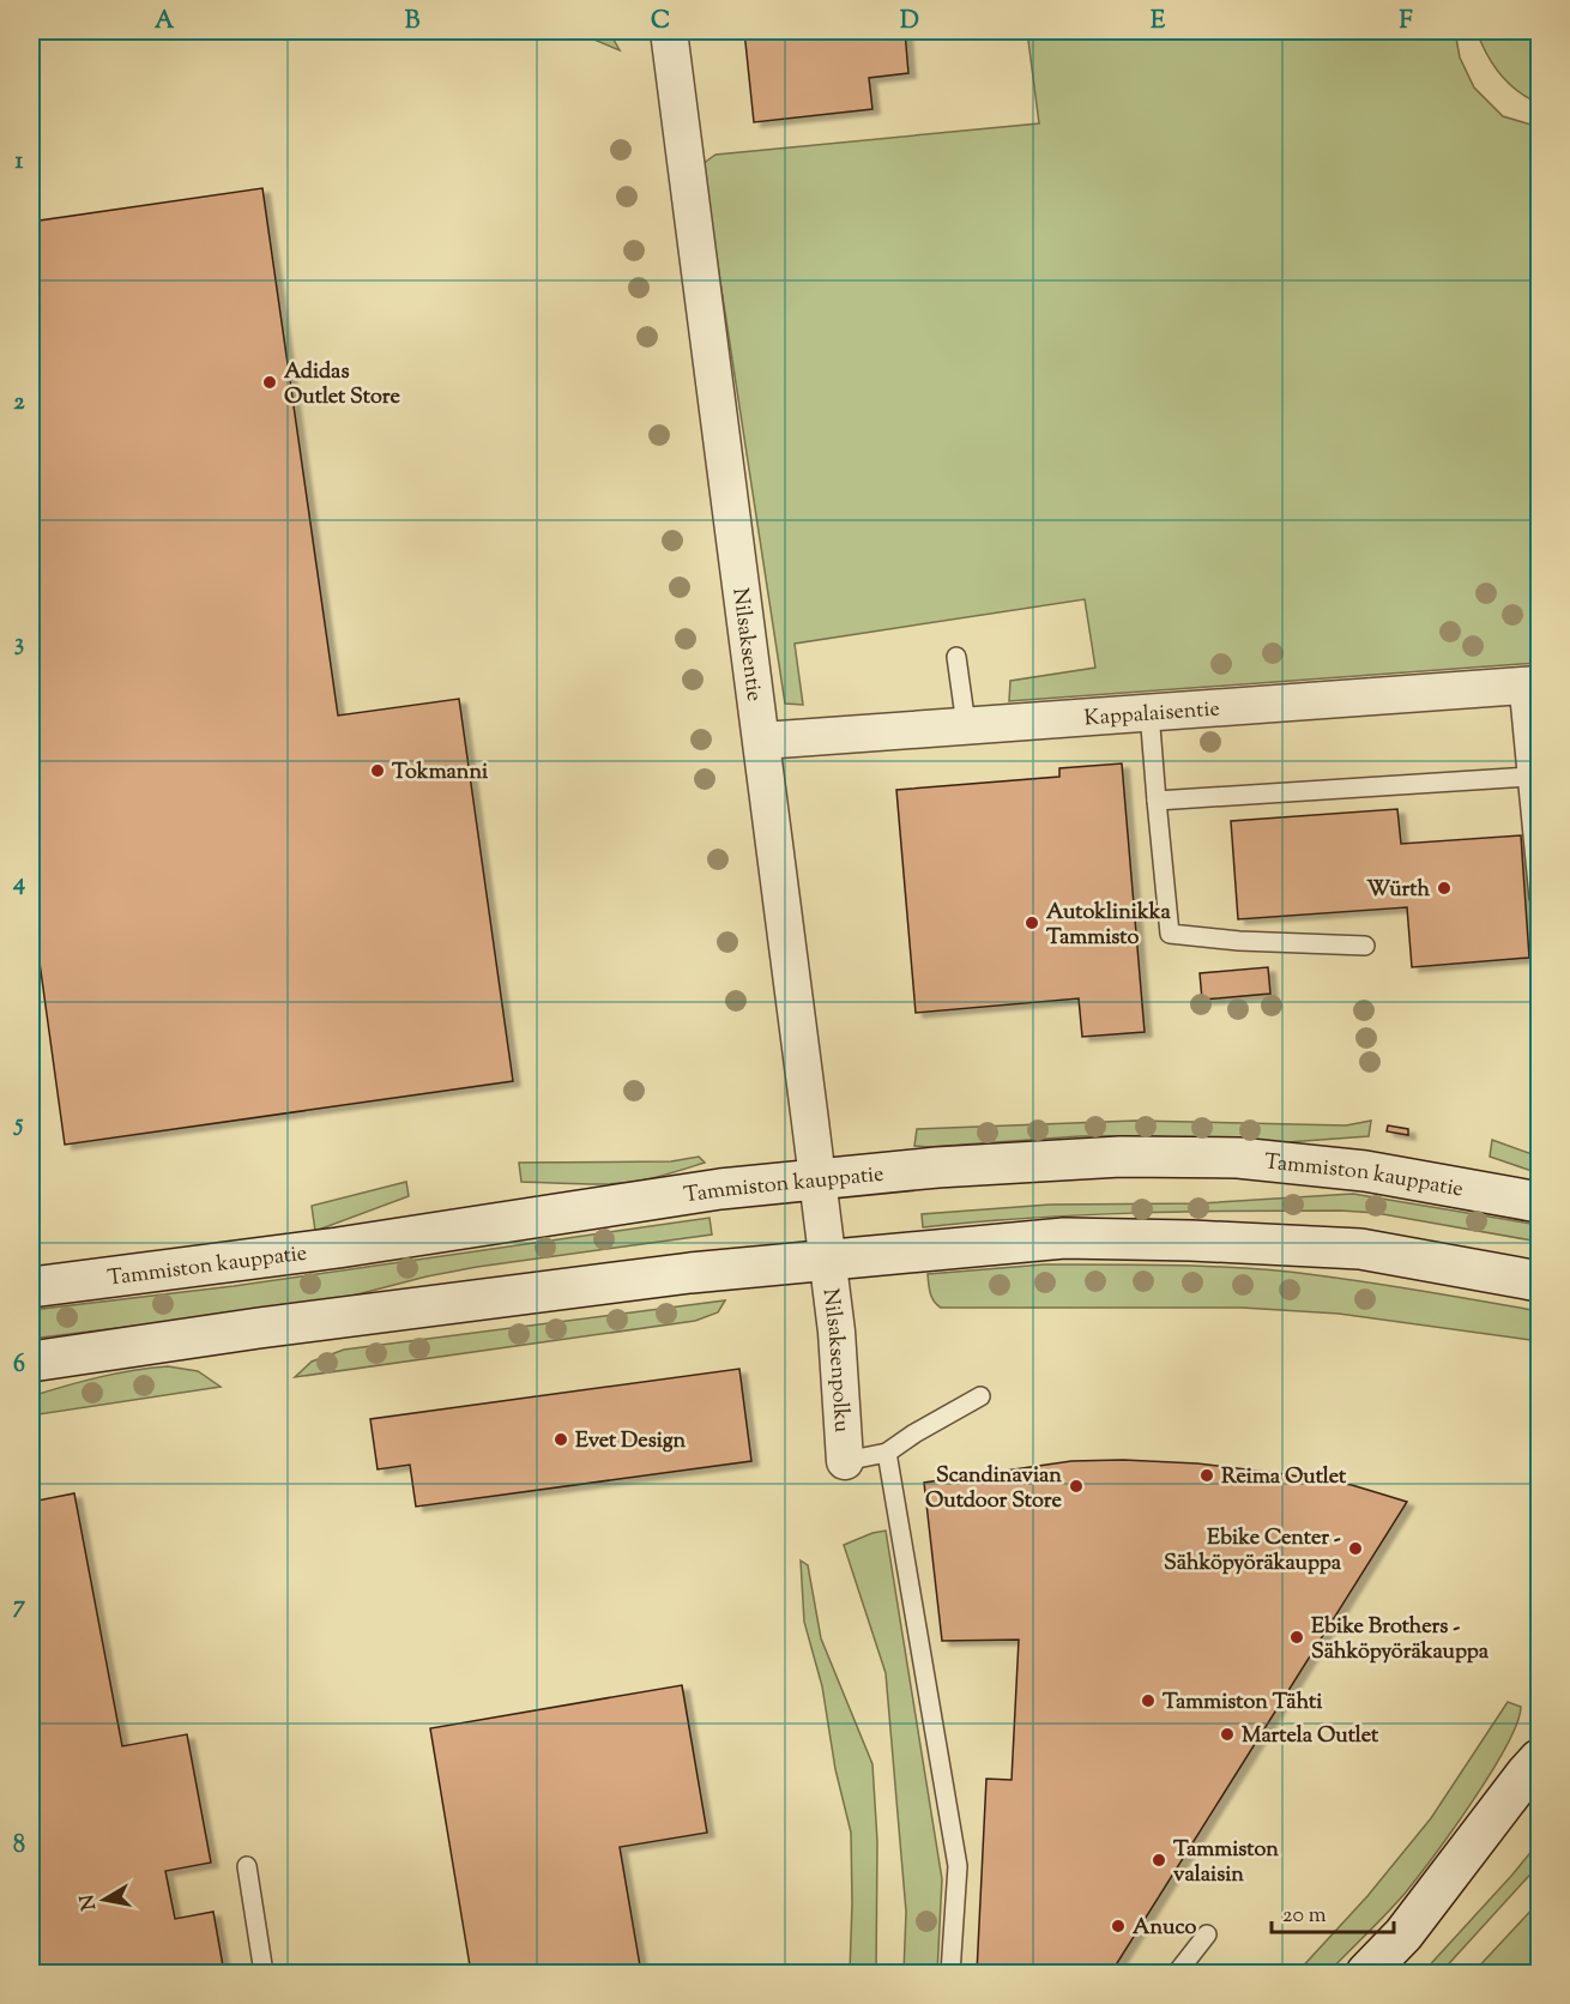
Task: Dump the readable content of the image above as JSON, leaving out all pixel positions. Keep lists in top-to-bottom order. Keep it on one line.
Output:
{"streets":{"main road":["Tammiston kauppatie"],"street":["Nilsaksentie","Kappalaisentie","Nilsaksenpolku"]},"crossings":[["Nilsaksentie","Kappalaisentie"],["Nilsaksentie","Tammiston kauppatie"],["Nilsaksentie","Nilsaksenpolku"]],"places":["Adidas Outlet Store","Tokmanni","Würth","Autoklinikka Tammisto","Evet Design","Reima Outlet","Scandinavian Outdoor Store","Ebike Center - Sähköpyöräkauppa","Ebike Brothers - Sähköpyöräkauppa","Tammiston Tähti","Martela Outlet","Tammiston valaisin","Anuco"],"scale_bar":"20 m","north":"left","grid":{"columns":["A","B","C","D","E","F"],"rows":["1","2","3","4","5","6","7","8"]}}
